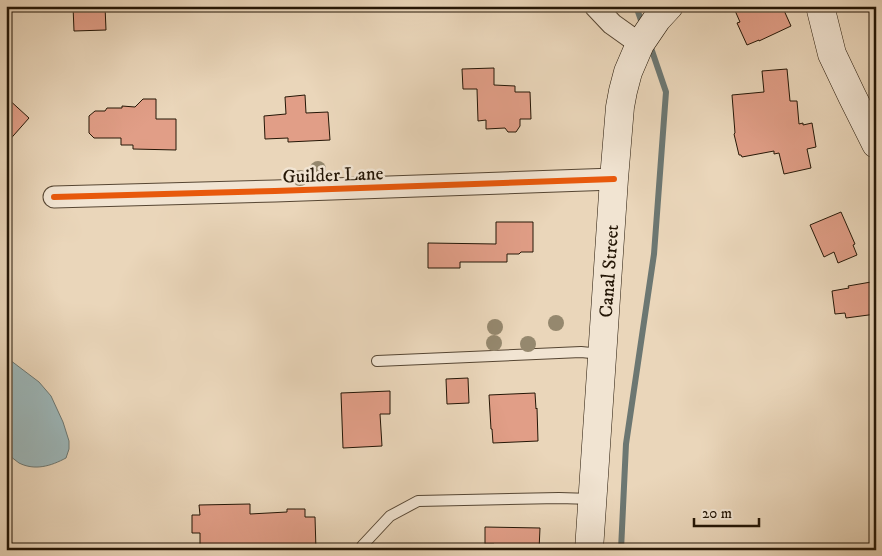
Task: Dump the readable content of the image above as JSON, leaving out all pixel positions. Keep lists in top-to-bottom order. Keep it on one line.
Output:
{"streets":{"main road":["Canal Street"],"street":["Guilder Lane"]},"crossings":[["Guilder Lane","Canal Street"]],"scale_bar":"20 m"}
